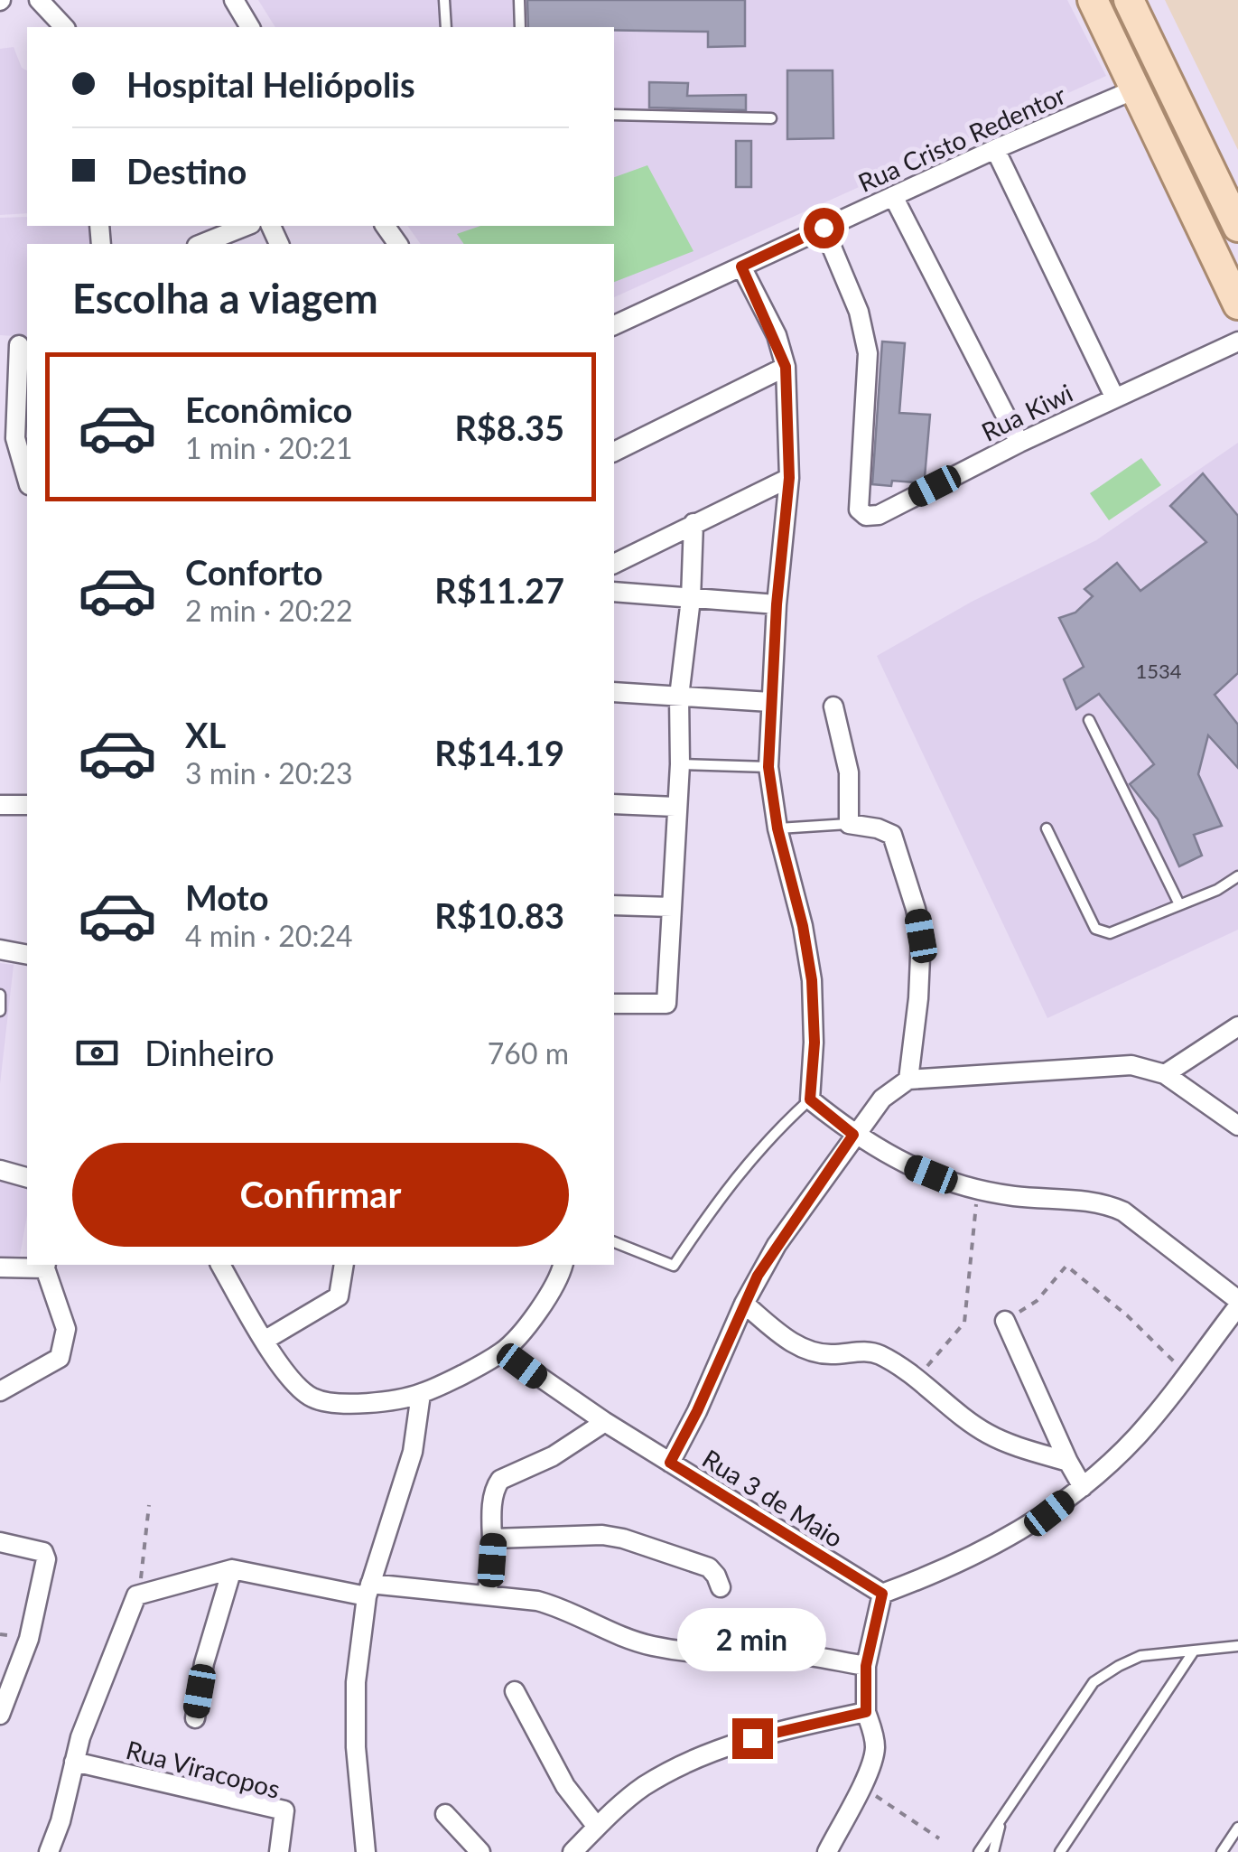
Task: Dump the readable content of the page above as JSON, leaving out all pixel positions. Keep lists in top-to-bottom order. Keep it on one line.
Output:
{"streets":{"street":["Rua Cristo Redentor","Rua Kiwi","Rua 3 de Maio","Rua Viracopos"]},"crossings":[["Rua Cristo Redentor","Rua Kiwi"]],"house_numbers":["1534"],"page":{"banner":["Hospital Heliópolis","Destino"],"heading":"Escolha a viagem","list":[{"name":"Econômico","note":"1 min · 20:21","value":"R$8.35"},{"name":"Conforto","note":"2 min · 20:22","value":"R$11.27"},{"name":"XL","note":"3 min · 20:23","value":"R$14.19"},{"name":"Moto","note":"4 min · 20:24","value":"R$10.83"}],"pay":["Dinheiro","760 m"],"buttons":"Confirmar","bubble":"2 min"}}
